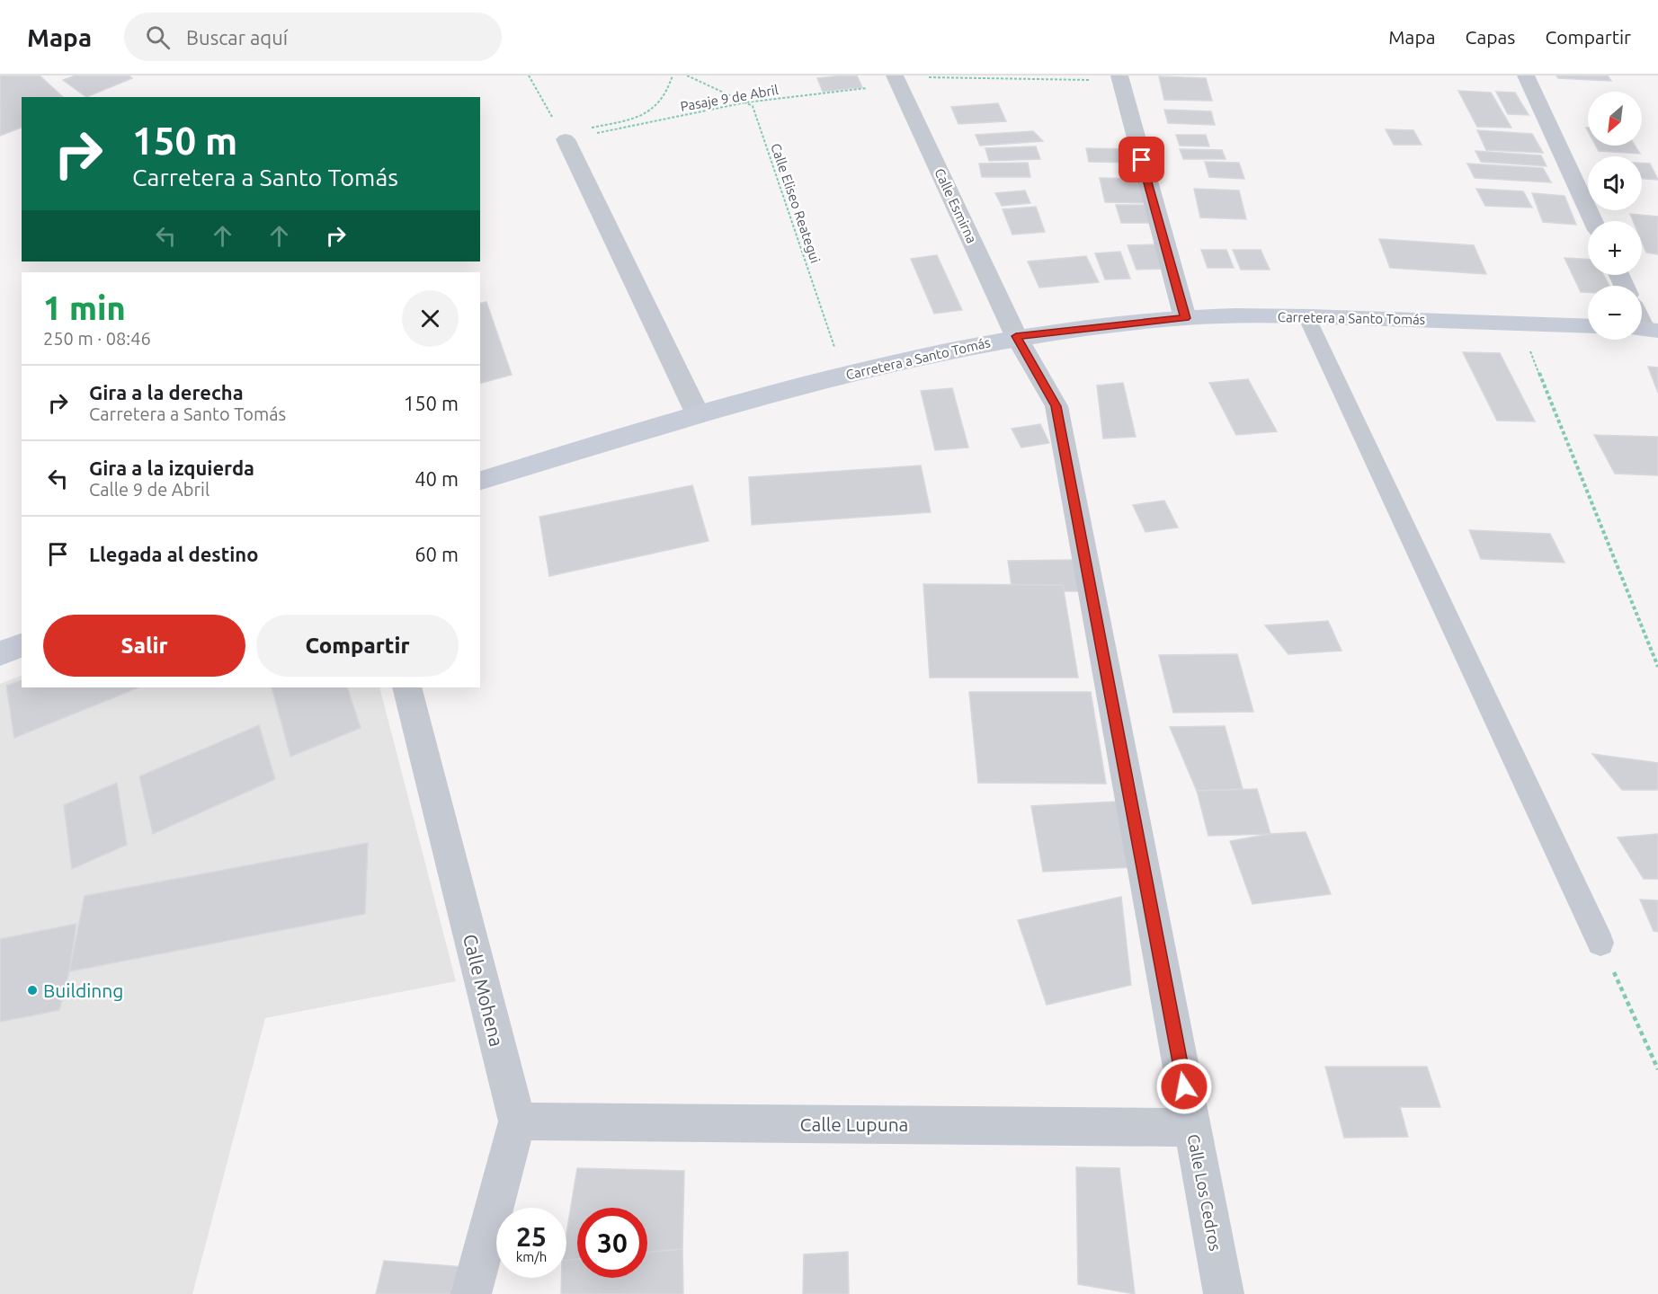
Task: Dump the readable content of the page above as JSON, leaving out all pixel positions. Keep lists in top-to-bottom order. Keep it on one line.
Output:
{"streets":{"street":["Calle Esmirna","Carretera a Santo Tomás","Calle Mohena","Calle Lupuna","Calle Los Cedros"],"path":["Pasaje 9 de Abril","Calle Eliseo Reategui"]},"crossings":[["Pasaje 9 de Abril","Calle Eliseo Reategui"],["Pasaje 9 de Abril","Calle Esmirna"],["Calle Eliseo Reategui","Carretera a Santo Tomás"],["Calle Esmirna","Carretera a Santo Tomás"],["Calle Esmirna","Calle Los Cedros"],["Carretera a Santo Tomás","Calle Los Cedros"],["Calle Mohena","Calle Lupuna"],["Calle Lupuna","Calle Los Cedros"]],"places":["Buildinng"],"north":"bottom left","page":{"header":"Mapa","search":"Buscar aquí","nav":["Mapa","Capas","Compartir"],"map_buttons":["+","−"],"turn":["150 m","Carretera a Santo Tomás"],"heading":["1 min","250 m · 08:46"],"list":[{"name":"Gira a la derecha","note":"Carretera a Santo Tomás","value":"150 m"},{"name":"Gira a la izquierda","note":"Calle 9 de Abril","value":"40 m"},{"name":"Llegada al destino","value":"60 m"}],"buttons":["Salir","Compartir"],"speed":"25 km/h","limit":"30"}}
